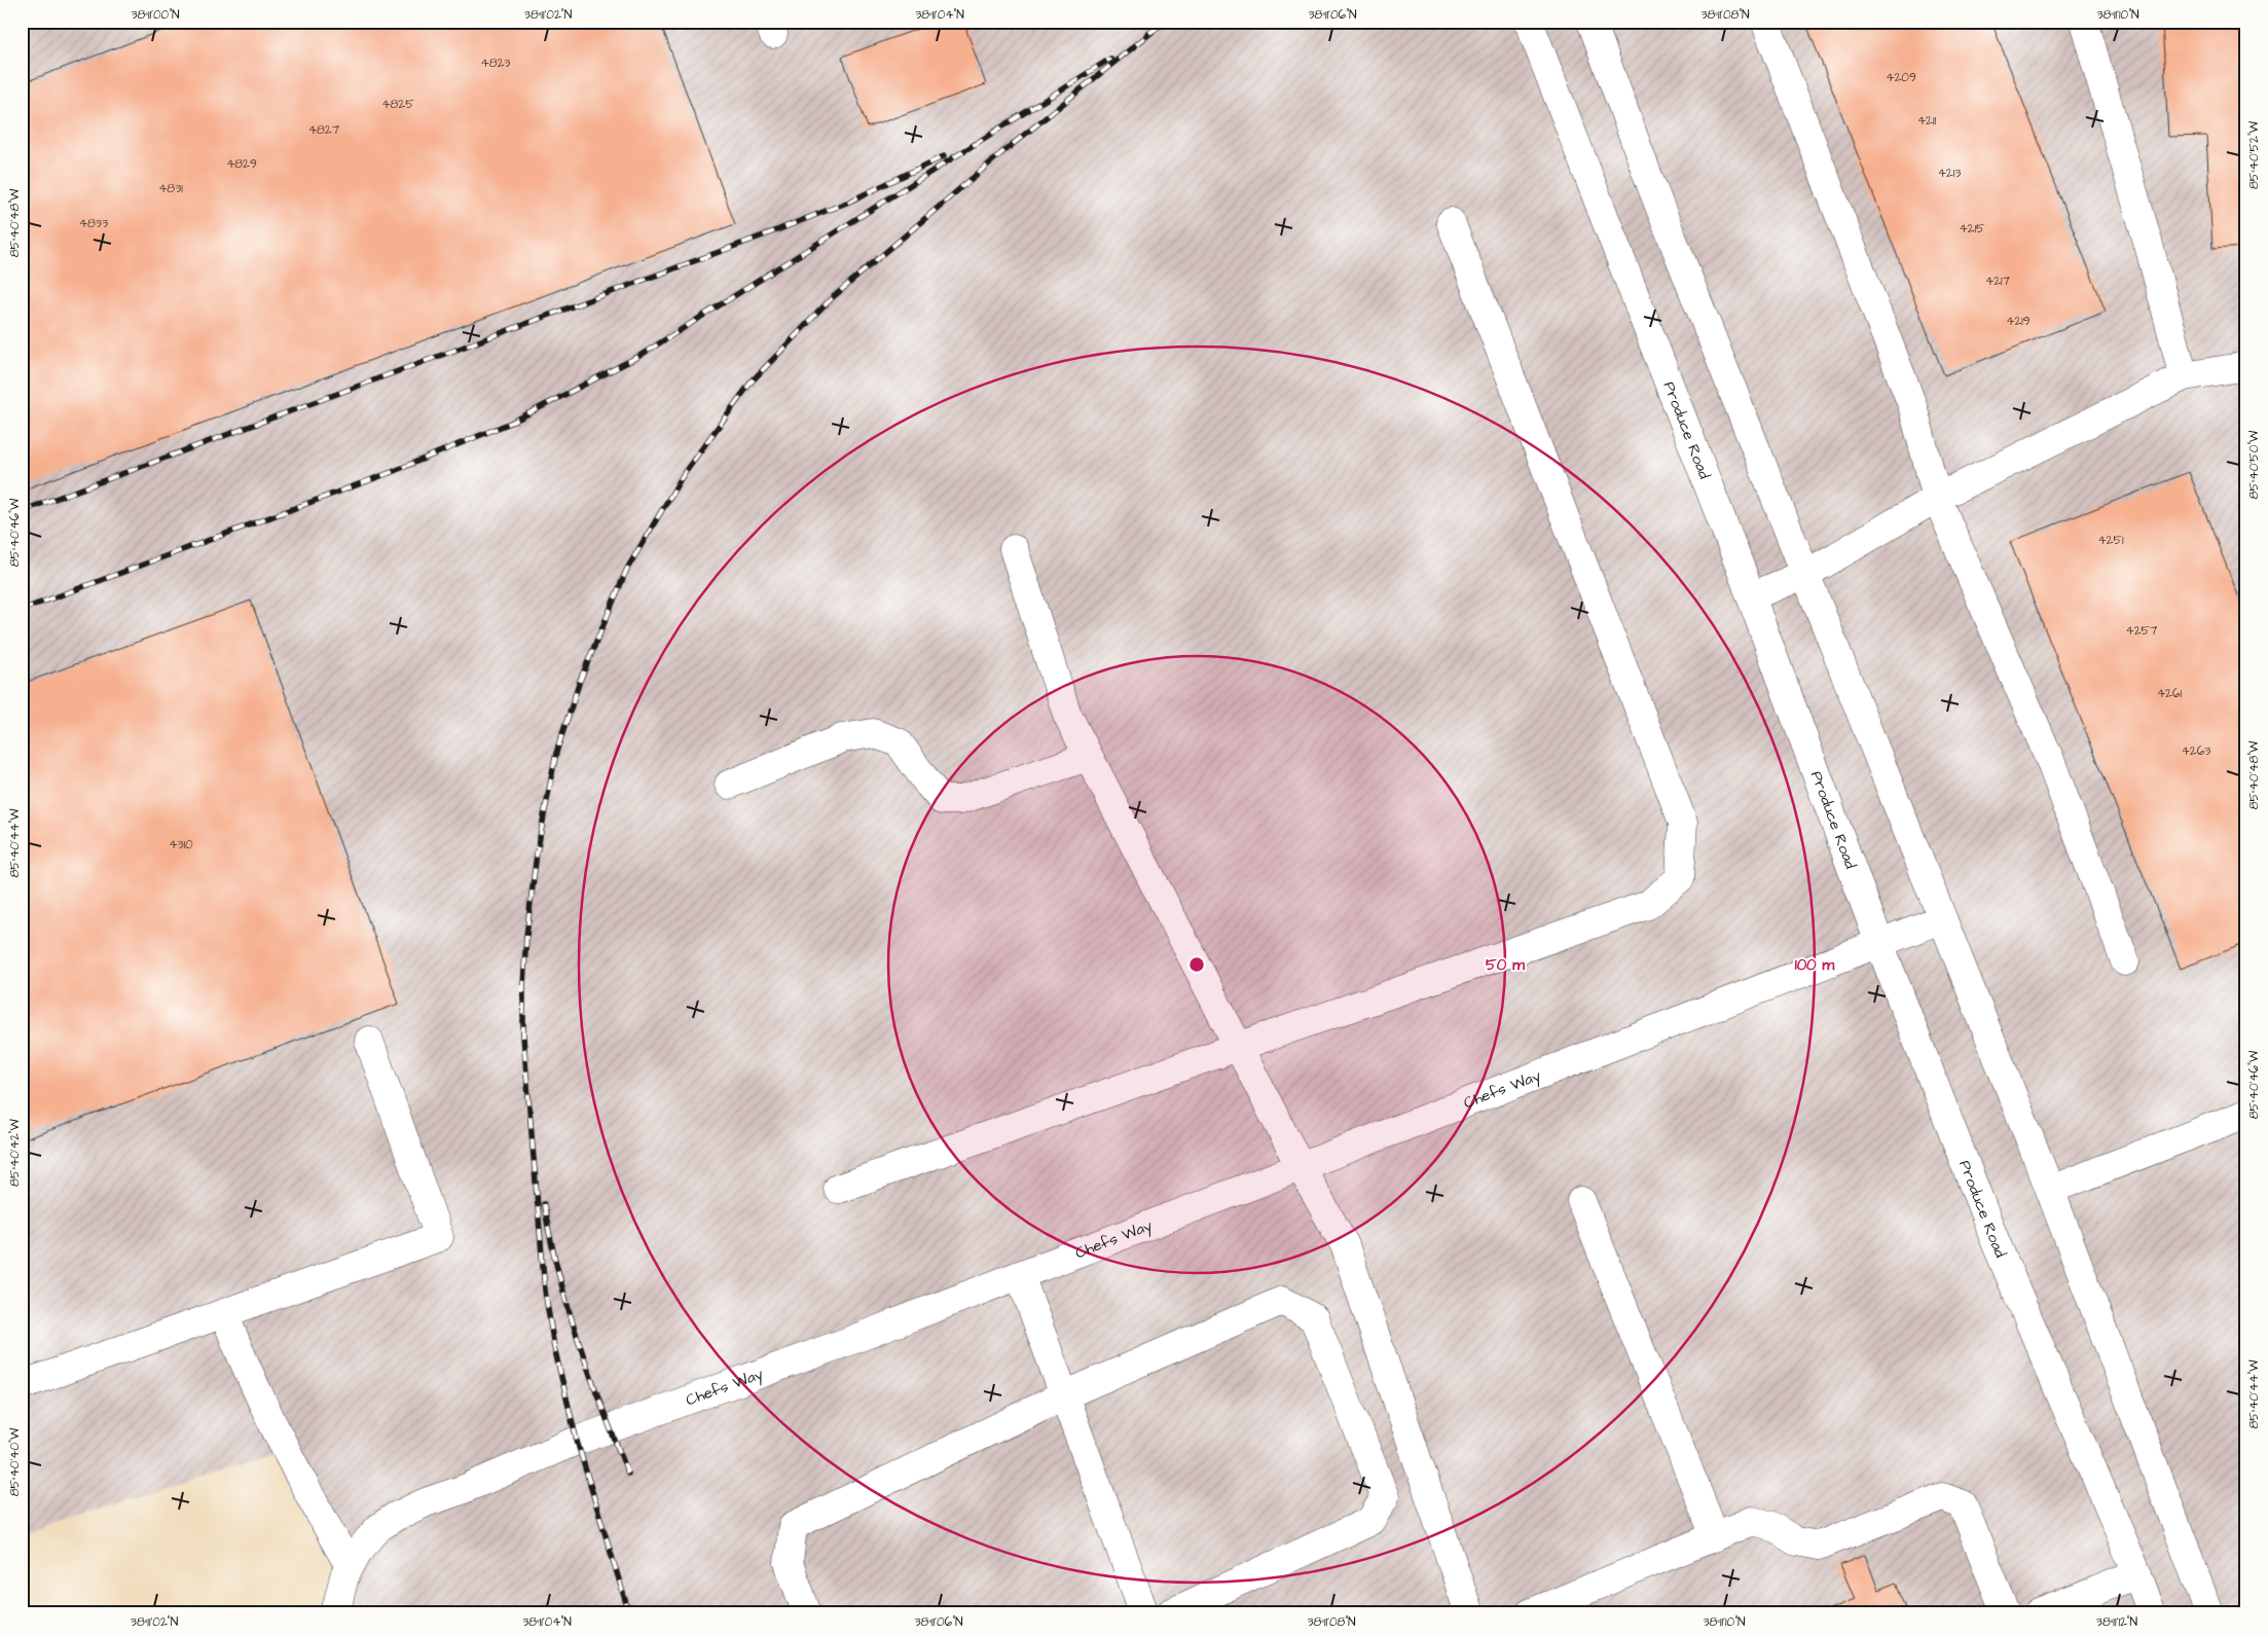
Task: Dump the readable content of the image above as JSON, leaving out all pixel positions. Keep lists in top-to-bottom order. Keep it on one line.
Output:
{"streets":{"street":["Produce Road","Chefs Way"]},"crossings":[["Produce Road","Chefs Way"]],"house_numbers":["4823","4209","4825","4211","4827","4829","4213","4831","4833","4215","4217","4219","4251","4257","4261","4263","4310"],"coordinates":["38°11'00\"N","38°11'02\"N","38°11'04\"N","38°11'06\"N","38°11'08\"N","38°11'10\"N","85°40'52\"W","85°40'48\"W","85°40'50\"W","85°40'46\"W","85°40'44\"W","85°40'42\"W","85°40'40\"W","38°11'12\"N"],"rings":["50 m","100 m"]}
